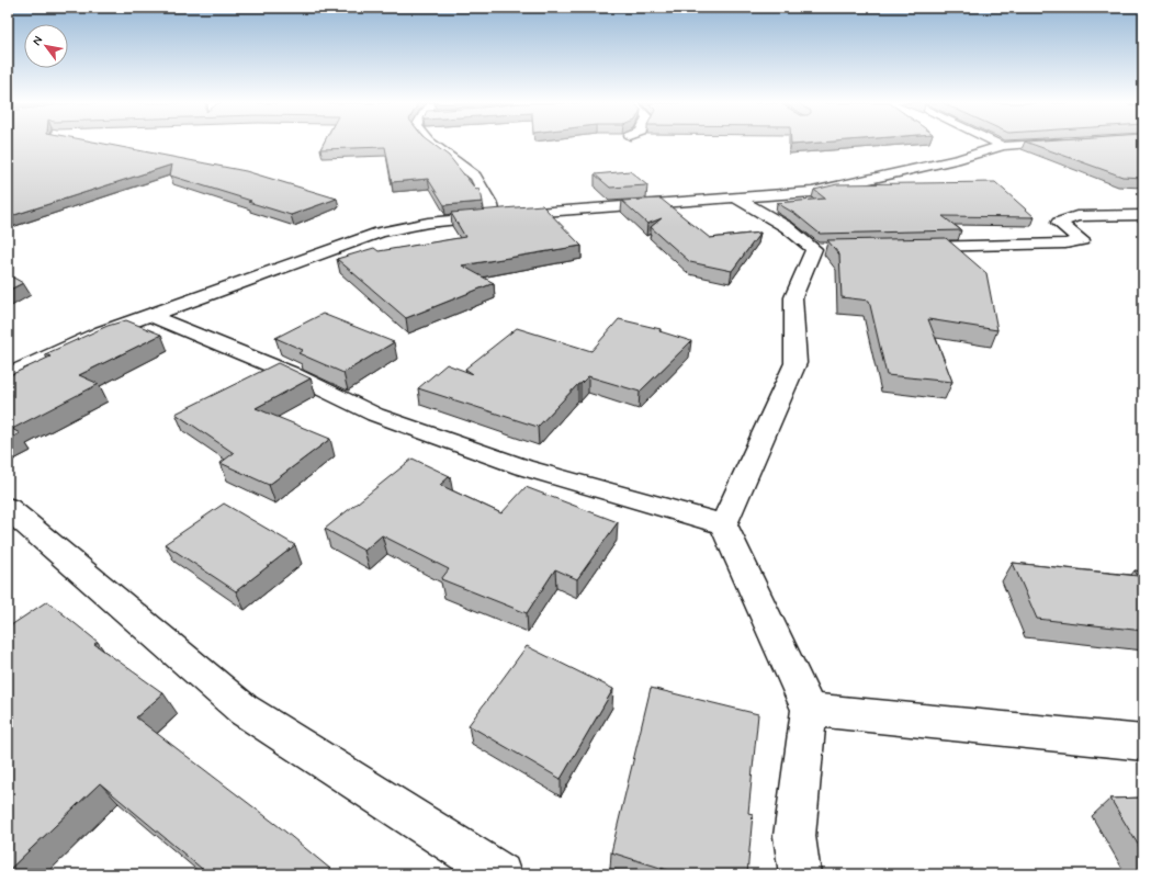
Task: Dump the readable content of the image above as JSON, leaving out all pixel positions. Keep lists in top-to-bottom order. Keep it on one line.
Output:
{"north":"top left"}
